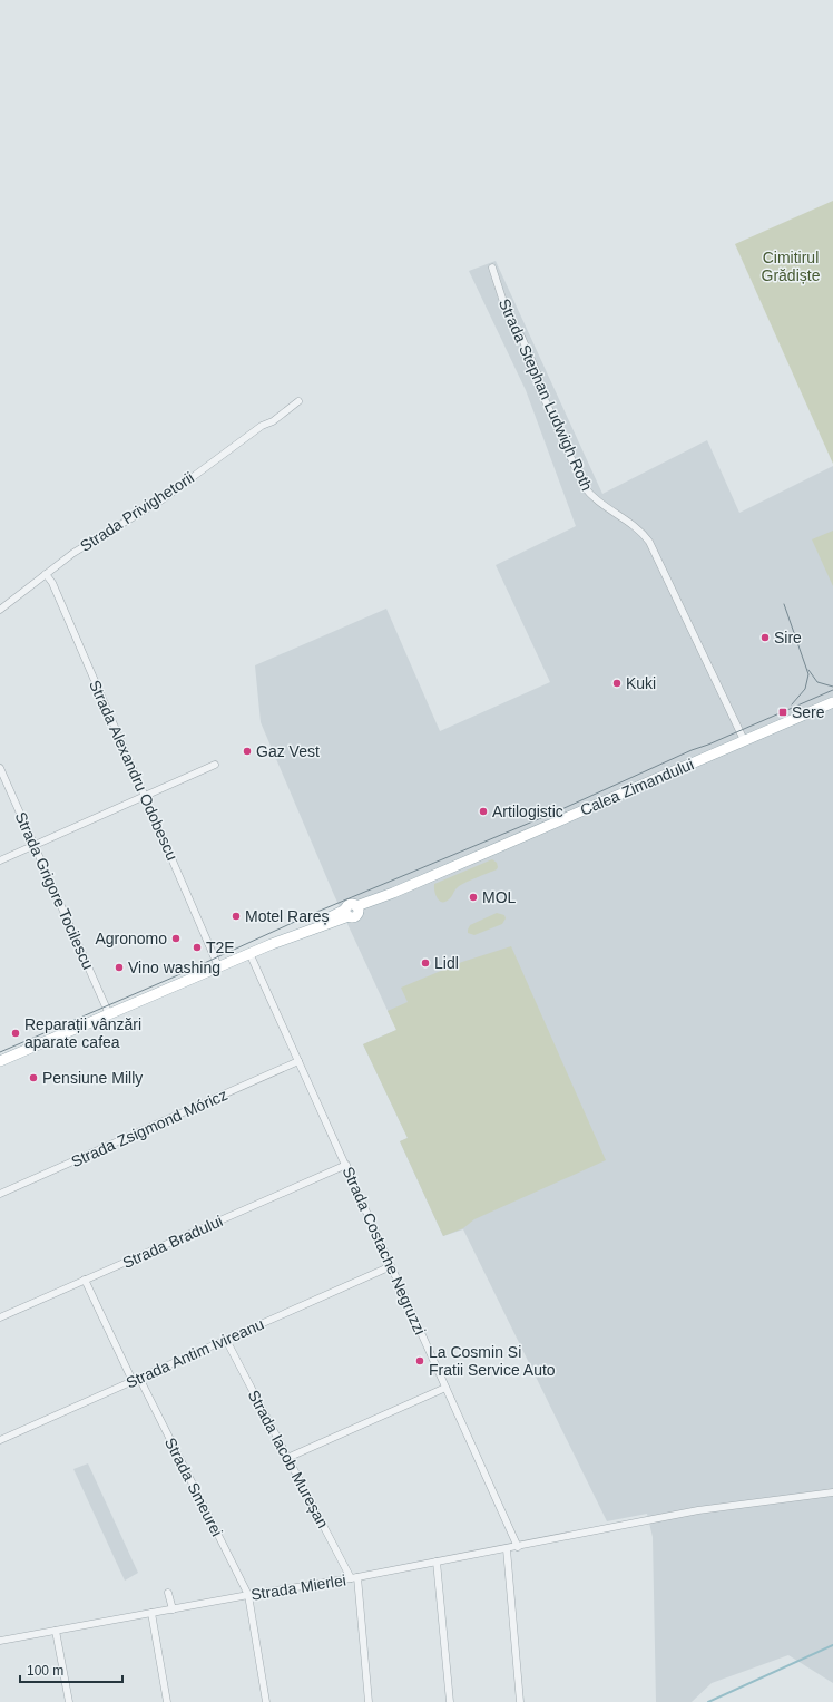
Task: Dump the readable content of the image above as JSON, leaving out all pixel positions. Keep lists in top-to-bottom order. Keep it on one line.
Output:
{"streets":{"main road":["Calea Zimandului"],"street":["Strada Stephan Ludwigh Roth","Strada Privighetorii","Strada Alexandru Odobescu","Strada Grigore Tocilescu","Strada Zsigmond Móricz","Strada Bradului","Strada Costache Negruzzi","Strada Antim Ivireanu","Strada Iacob Mureșan","Strada Smeurei","Strada Mierlei"]},"crossings":[["Strada Stephan Ludwigh Roth","Calea Zimandului"],["Strada Privighetorii","Strada Alexandru Odobescu"],["Strada Alexandru Odobescu","Calea Zimandului"],["Calea Zimandului","Strada Grigore Tocilescu"],["Calea Zimandului","Strada Costache Negruzzi"],["Strada Zsigmond Móricz","Strada Costache Negruzzi"],["Strada Bradului","Strada Costache Negruzzi"],["Strada Bradului","Strada Smeurei"],["Strada Costache Negruzzi","Strada Antim Ivireanu"],["Strada Costache Negruzzi","Strada Mierlei"],["Strada Antim Ivireanu","Strada Iacob Mureșan"],["Strada Antim Ivireanu","Strada Smeurei"],["Strada Iacob Mureșan","Strada Mierlei"],["Strada Smeurei","Strada Mierlei"]],"parks":["Cimitirul Grădiște"],"places":{"other":["Sire","Kuki","Gaz Vest","Artilogistic","MOL","Motel Rareș","Agronomo","T2E","Lidl","Vino washing","Reparații vânzări aparate cafea","Pensiune Milly","La Cosmin Si Fratii Service Auto"],"transit":["Sere"]},"scale_bar":"100 m"}
